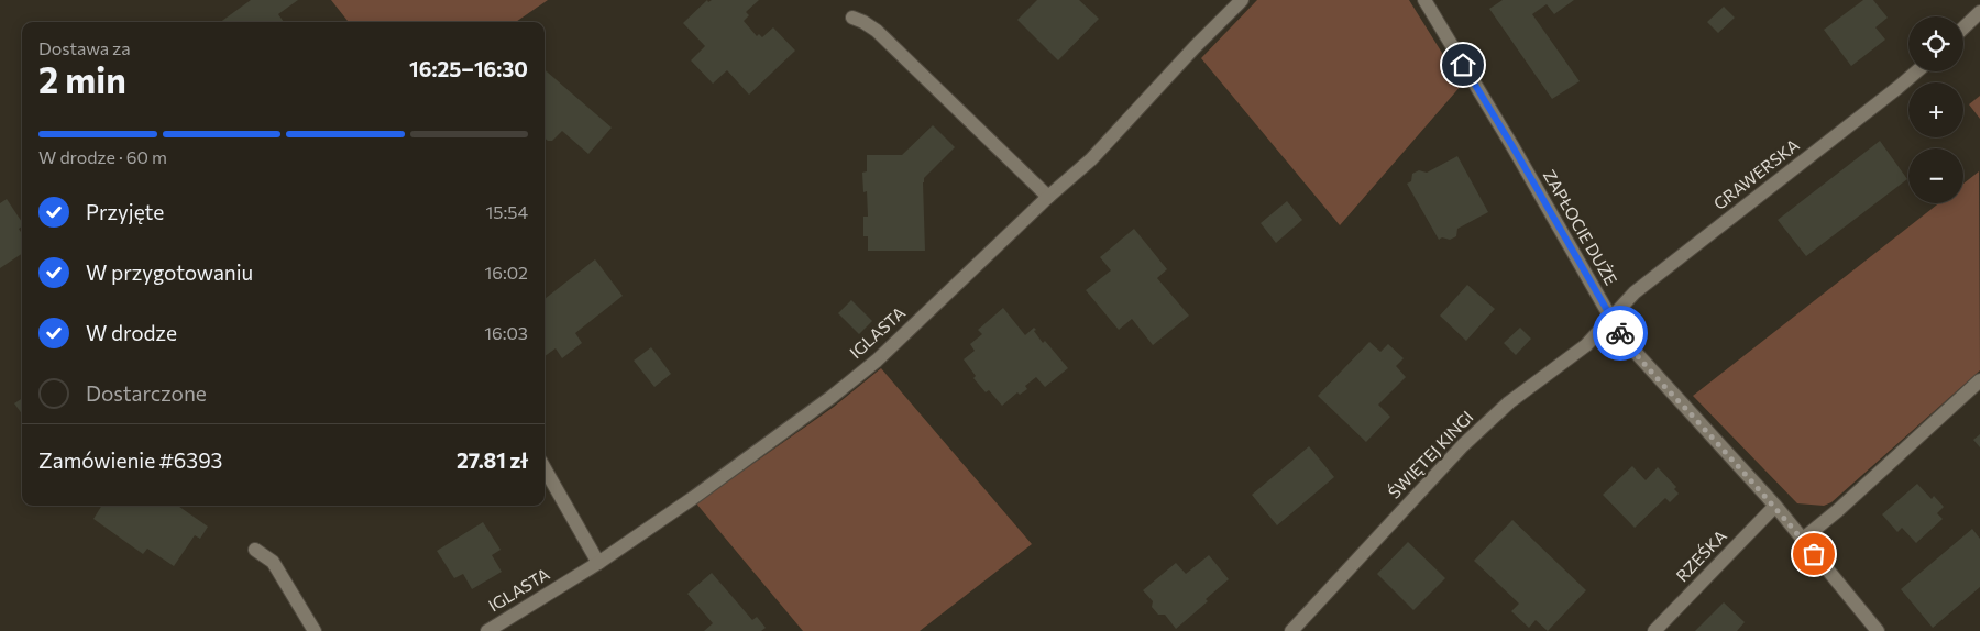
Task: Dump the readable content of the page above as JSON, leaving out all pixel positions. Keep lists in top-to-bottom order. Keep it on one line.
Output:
{"streets":{"street":["GRAWERSKA","ZAPŁOCIE DUŻE","IGLASTA","ŚWIĘTEJ KINGI","RZEŚKA"]},"crossings":[["GRAWERSKA","ZAPŁOCIE DUŻE"],["GRAWERSKA","ŚWIĘTEJ KINGI"],["ZAPŁOCIE DUŻE","ŚWIĘTEJ KINGI"],["ZAPŁOCIE DUŻE","RZEŚKA"]],"page":{"map_buttons":["+","−"],"heading":["2 min","Dostawa za","16:25–16:30"],"panel":["Zamówienie #6393","27.81 zł"],"bar":"W drodze · 60 m","list":[["Przyjęte","15:54"],["W przygotowaniu","16:02"],["W drodze","16:03"],"Dostarczone"]}}
